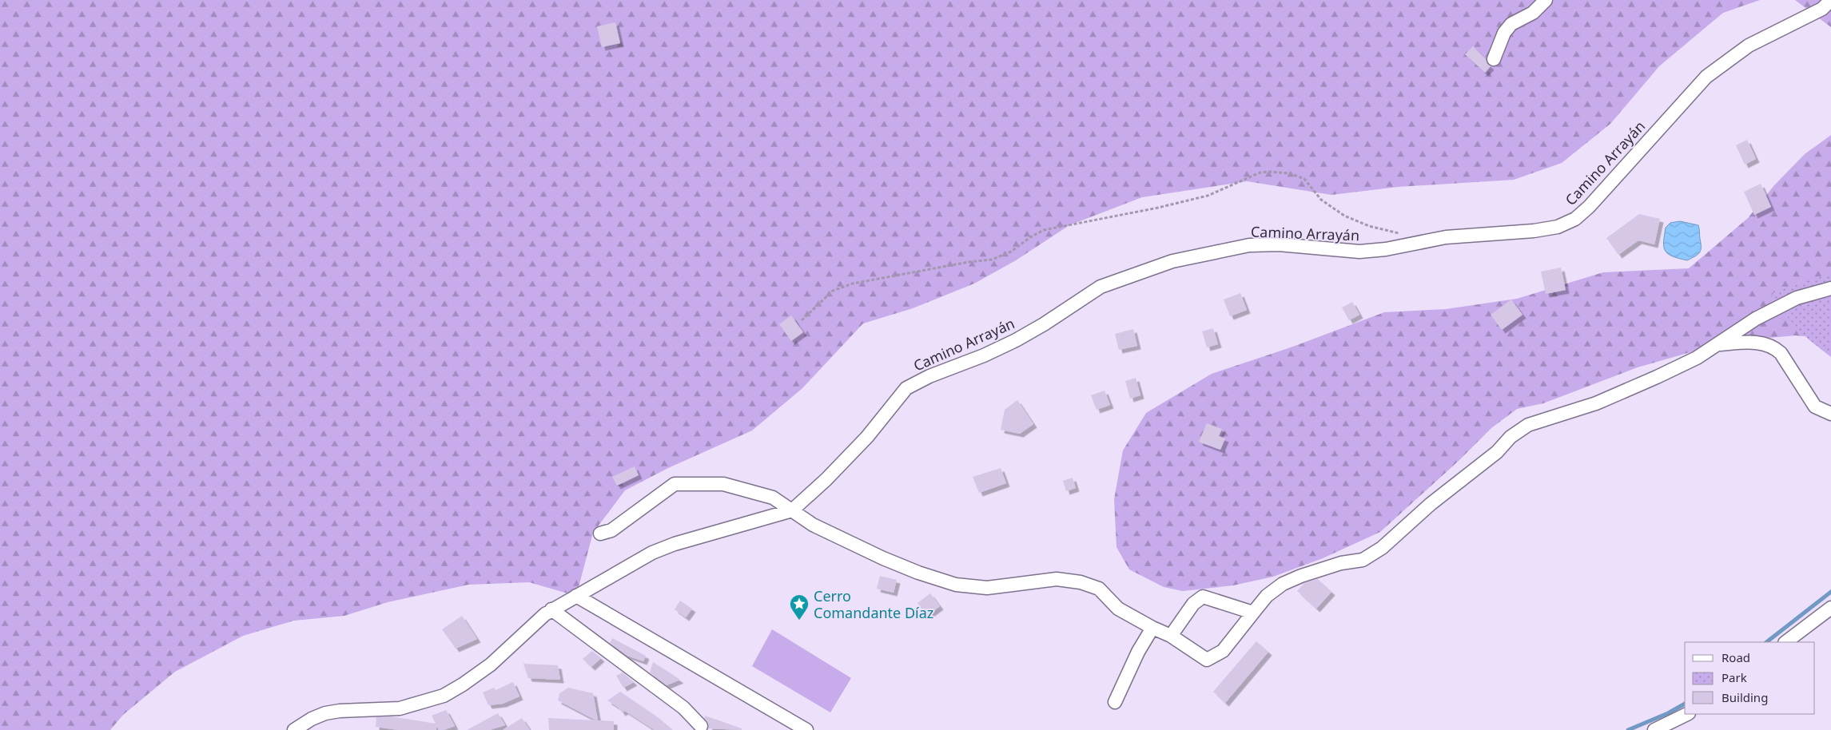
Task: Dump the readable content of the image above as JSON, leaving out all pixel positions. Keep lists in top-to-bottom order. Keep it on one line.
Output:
{"streets":{"street":["Camino Arrayán"]},"places":{"place":["Cerro Comandante Díaz"]},"legend":["Road","Park","Building"]}
